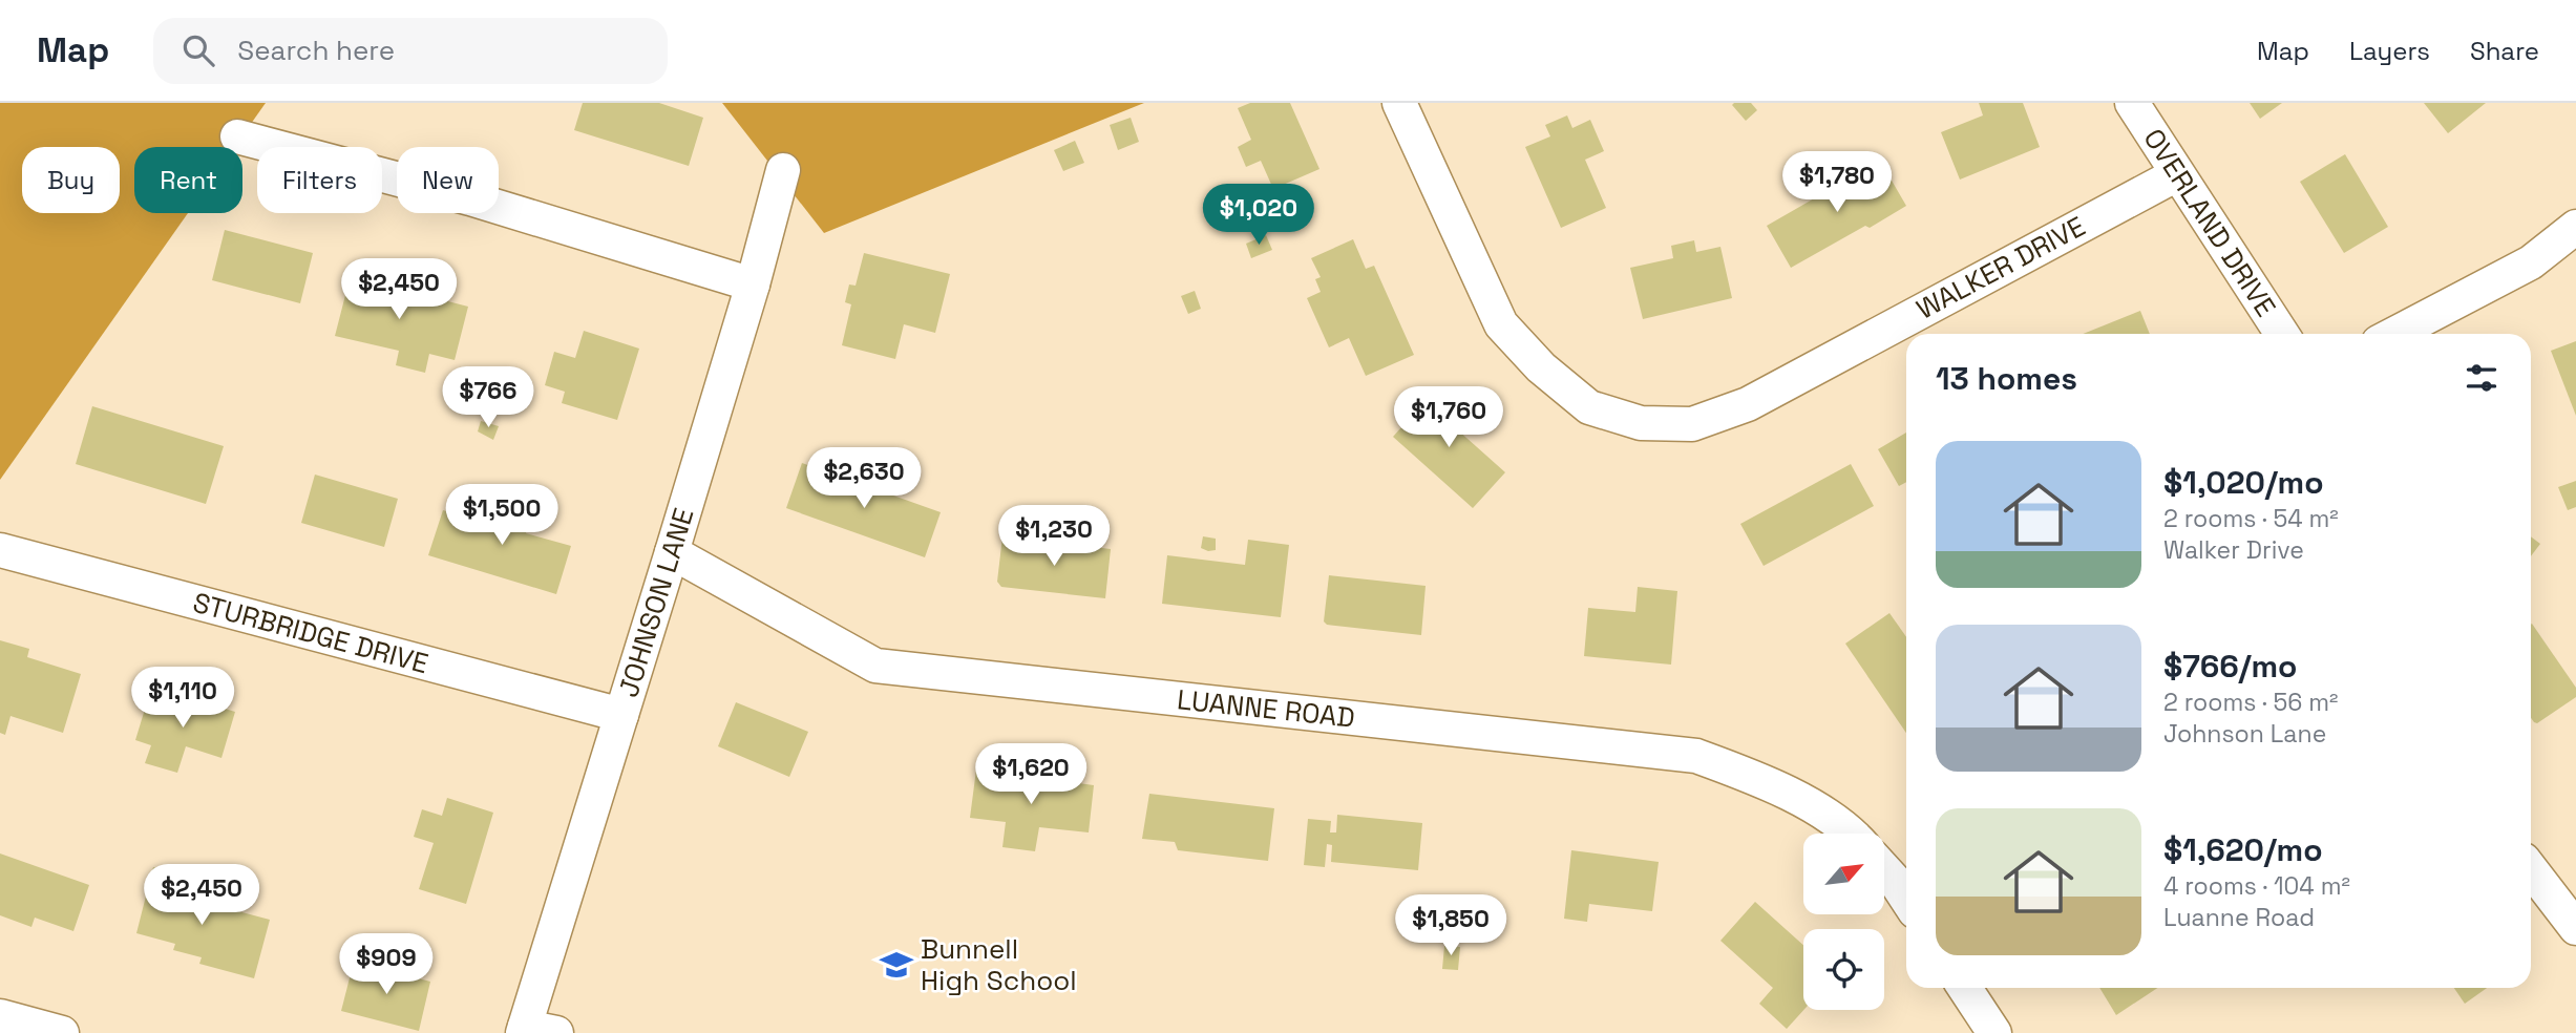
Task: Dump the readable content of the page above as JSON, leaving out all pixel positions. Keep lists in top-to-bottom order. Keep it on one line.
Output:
{"streets":{"street":["OVERLAND DRIVE","WALKER DRIVE","JOHNSON LANE","STURBRIDGE DRIVE","LUANNE ROAD"]},"crossings":[["OVERLAND DRIVE","WALKER DRIVE"],["JOHNSON LANE","STURBRIDGE DRIVE"],["JOHNSON LANE","LUANNE ROAD"]],"places":{"school or university":["Bunnell High School"]},"north":"top right","page":{"header":"Map","search":"Search here","nav":["Map","Layers","Share"],"chip":["Buy","Rent","Filters","New"],"price":["$1,780","$1,020","$2,450","$766","$1,760","$2,630","$1,500","$1,230","$1,110","$1,620","$2,450","$1,850","$909"],"heading":"13 homes","list":[{"name":"$1,020/mo","note":"2 rooms · 54 m² · Walker Drive"},{"name":"$766/mo","note":"2 rooms · 56 m² · Johnson Lane"},{"name":"$1,620/mo","note":"4 rooms · 104 m² · Luanne Road"}]}}
